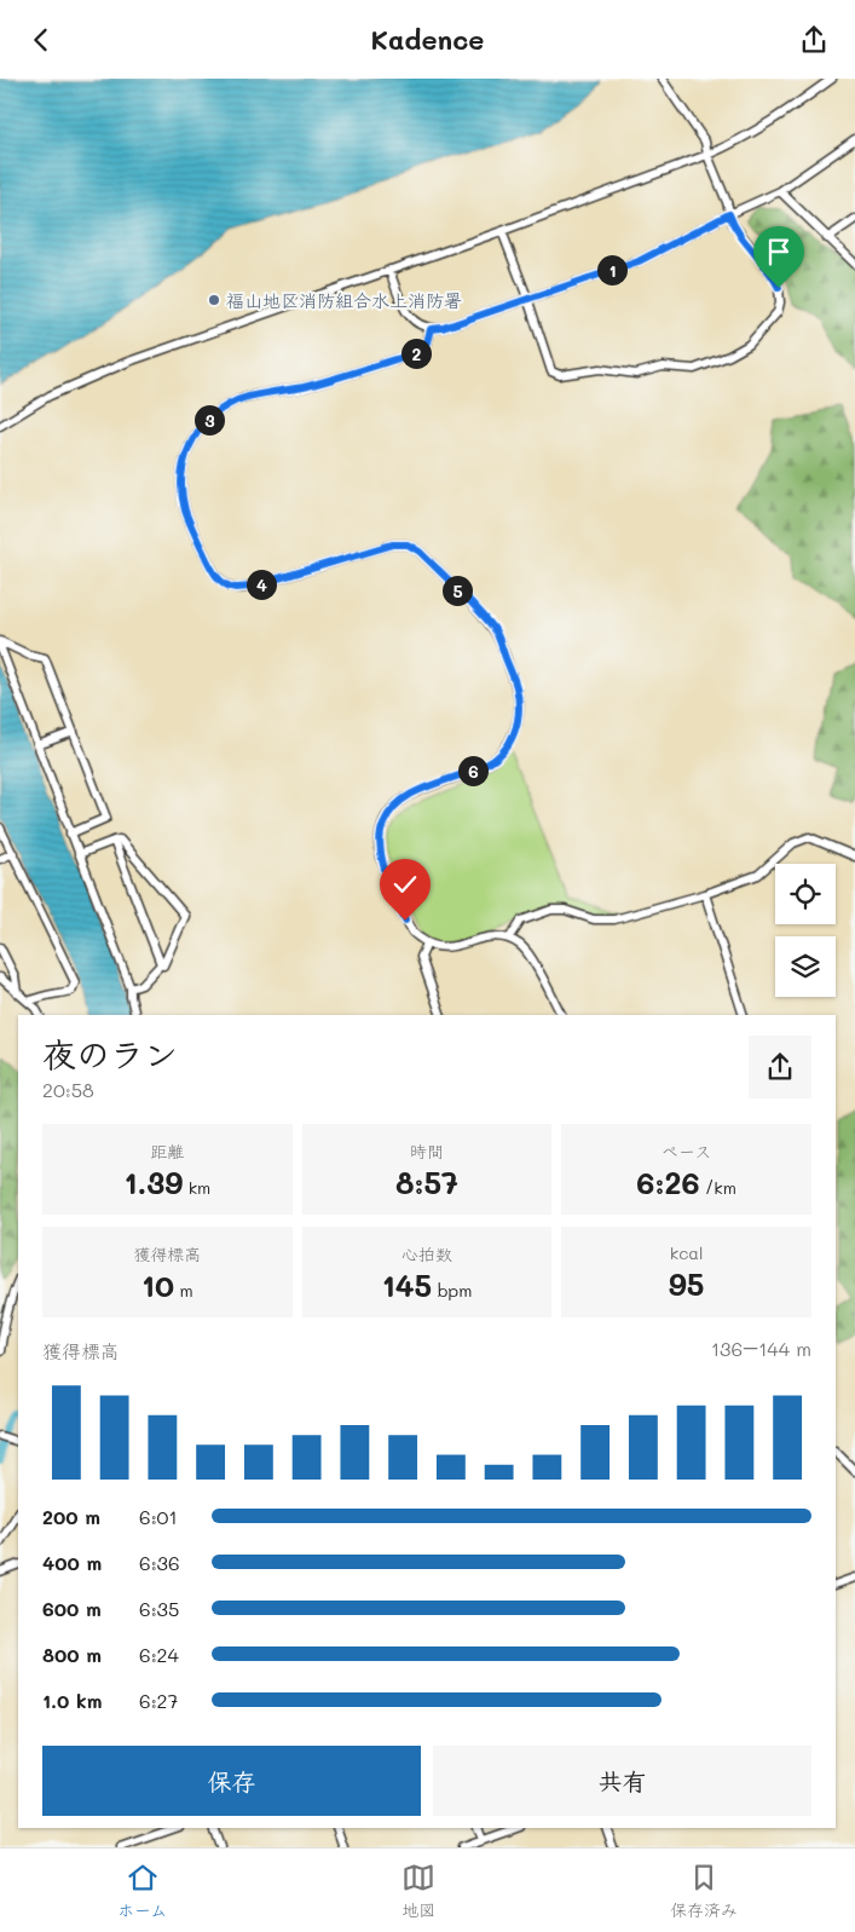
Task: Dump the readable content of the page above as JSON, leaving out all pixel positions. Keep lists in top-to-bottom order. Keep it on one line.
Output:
{"places":["福山地区消防組合水上消防署"],"page":{"header":"Kadence","pins":["1","2","3","4","5","6"],"heading":["夜のラン","20:58"],"stats":[["距離","1.39 km"],["時間","8:57"],["ペース","6:26 /km"],["獲得標高","10 m"],["心拍数","145 bpm"],["kcal","95"]],"chart":["獲得標高","136–144 m"],"list":[{"name":"200 m","note":"6:01"},{"name":"400 m","note":"6:36"},{"name":"600 m","note":"6:35"},{"name":"800 m","note":"6:24"},{"name":"1.0 km","note":"6:27"}],"buttons":["保存","共有"],"tabs":["ホーム","地図","保存済み"]}}
